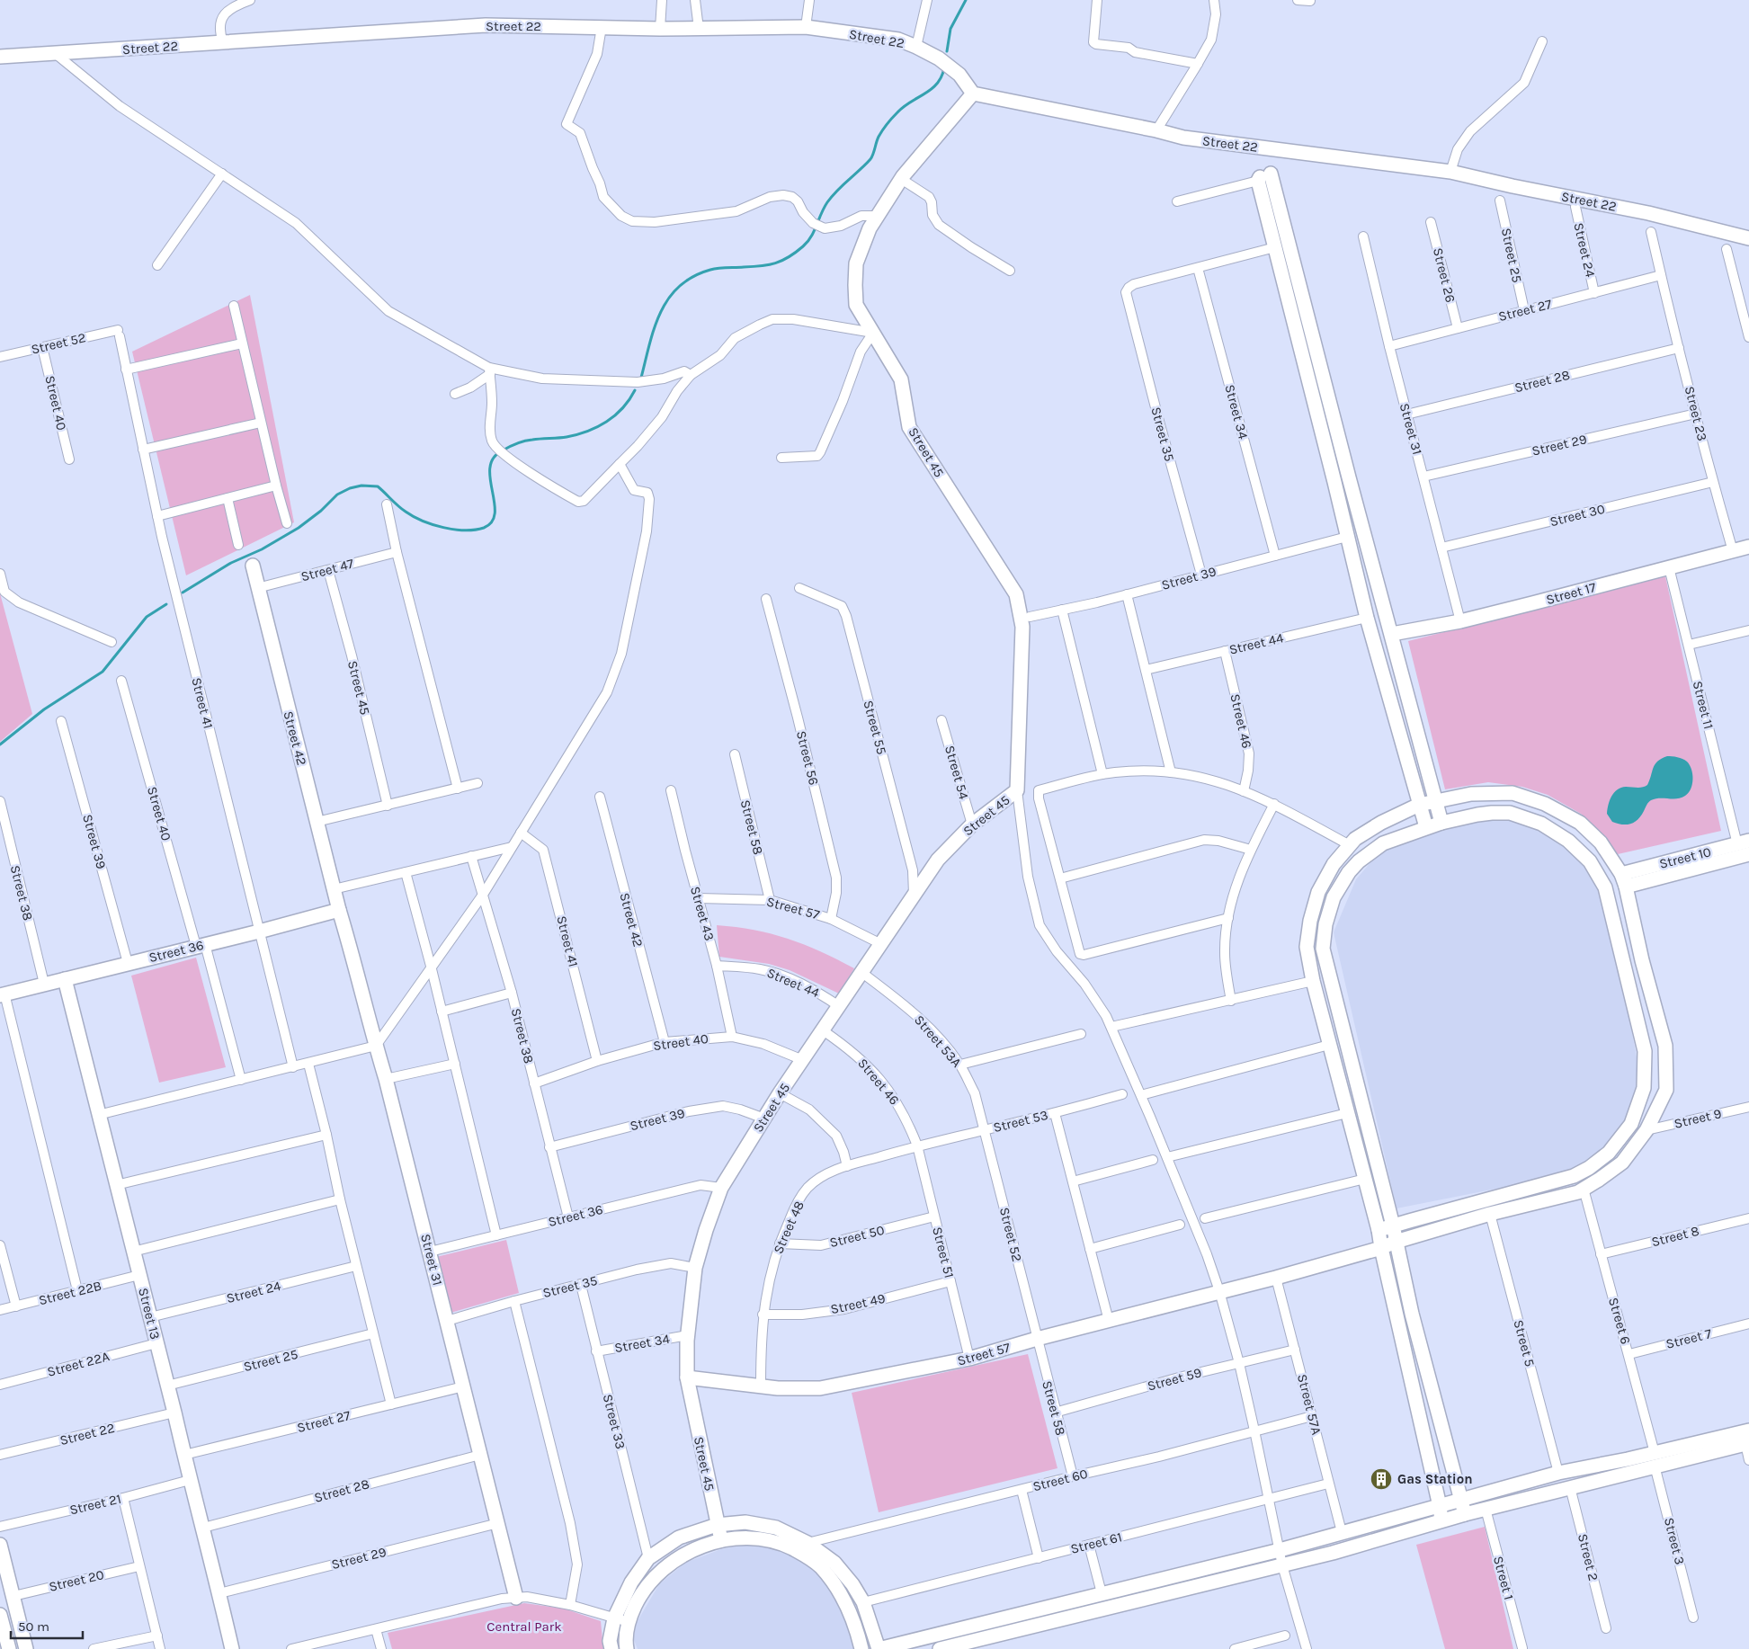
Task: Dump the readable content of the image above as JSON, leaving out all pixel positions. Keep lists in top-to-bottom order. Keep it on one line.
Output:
{"streets":{"street":["Street 22","Street 24","Street 25","Street 26","Street 27","Street 52","Street 28","Street 40","Street 34","Street 23","Street 31","Street 35","Street 29","Street 45","Street 30","Street 47","Street 39","Street 17","Street 44","Street 41","Street 11","Street 46","Street 55","Street 42","Street 56","Street 54","Street 58","Street 10","Street 38","Street 57","Street 43","Street 36","Street 53A","Street 9","Street 53","Street 48","Street 50","Street 8","Street 51","Street 22B","Street 49","Street 13","Street 6","Street 7","Street 5","Street 22A","Street 59","Street 57A","Street 33","Street 60","Street 21","Street 3","Street 61","Street 2","Street 1","Street 20"]},"crossings":[["Street 22","Street 45"],["Street 22","Street 13"],["Street 24","Street 27"],["Street 24","Street 13"],["Street 25","Street 27"],["Street 25","Street 13"],["Street 26","Street 27"],["Street 27","Street 23"],["Street 27","Street 31"],["Street 27","Street 13"],["Street 52","Street 40"],["Street 52","Street 41"],["Street 52","Street 58"],["Street 52","Street 57"],["Street 52","Street 53A"],["Street 52","Street 53"],["Street 28","Street 23"],["Street 28","Street 31"],["Street 28","Street 13"],["Street 40","Street 45"],["Street 40","Street 41"],["Street 40","Street 42"],["Street 40","Street 38"],["Street 40","Street 43"],["Street 40","Street 36"],["Street 34","Street 35"],["Street 34","Street 45"],["Street 34","Street 39"],["Street 34","Street 33"],["Street 23","Street 29"],["Street 23","Street 30"],["Street 23","Street 17"],["Street 31","Street 35"],["Street 31","Street 29"],["Street 31","Street 30"],["Street 31","Street 17"],["Street 31","Street 42"],["Street 31","Street 36"],["Street 35","Street 45"],["Street 35","Street 39"],["Street 35","Street 33"],["Street 29","Street 13"],["Street 45","Street 47"],["Street 45","Street 39"],["Street 45","Street 44"],["Street 45","Street 46"],["Street 45","Street 55"],["Street 45","Street 54"],["Street 45","Street 57"],["Street 45","Street 36"],["Street 45","Street 53A"],["Street 47","Street 42"],["Street 39","Street 38"],["Street 39","Street 36"],["Street 17","Street 11"],["Street 44","Street 46"],["Street 44","Street 43"],["Street 41","Street 36"],["Street 11","Street 10"],["Street 46","Street 53"],["Street 46","Street 48"],["Street 46","Street 51"],["Street 42","Street 36"],["Street 56","Street 57"],["Street 58","Street 57"],["Street 58","Street 59"],["Street 58","Street 60"],["Street 10","Street 57"],["Street 38","Street 36"],["Street 57","Street 43"],["Street 57","Street 9"],["Street 57","Street 48"],["Street 57","Street 51"],["Street 57","Street 6"],["Street 57","Street 5"],["Street 57","Street 57A"],["Street 36","Street 13"],["Street 53A","Street 53"],["Street 53","Street 48"],["Street 53","Street 51"],["Street 48","Street 50"],["Street 48","Street 51"],["Street 48","Street 49"],["Street 50","Street 51"],["Street 8","Street 6"],["Street 51","Street 49"],["Street 22B","Street 13"],["Street 13","Street 22A"],["Street 13","Street 21"],["Street 6","Street 7"],["Street 6","Street 3"],["Street 59","Street 57A"],["Street 57A","Street 60"],["Street 57A","Street 61"]],"parks":["Central Park"],"places":{"building":["Gas Station"]},"scale_bar":"50 m"}
